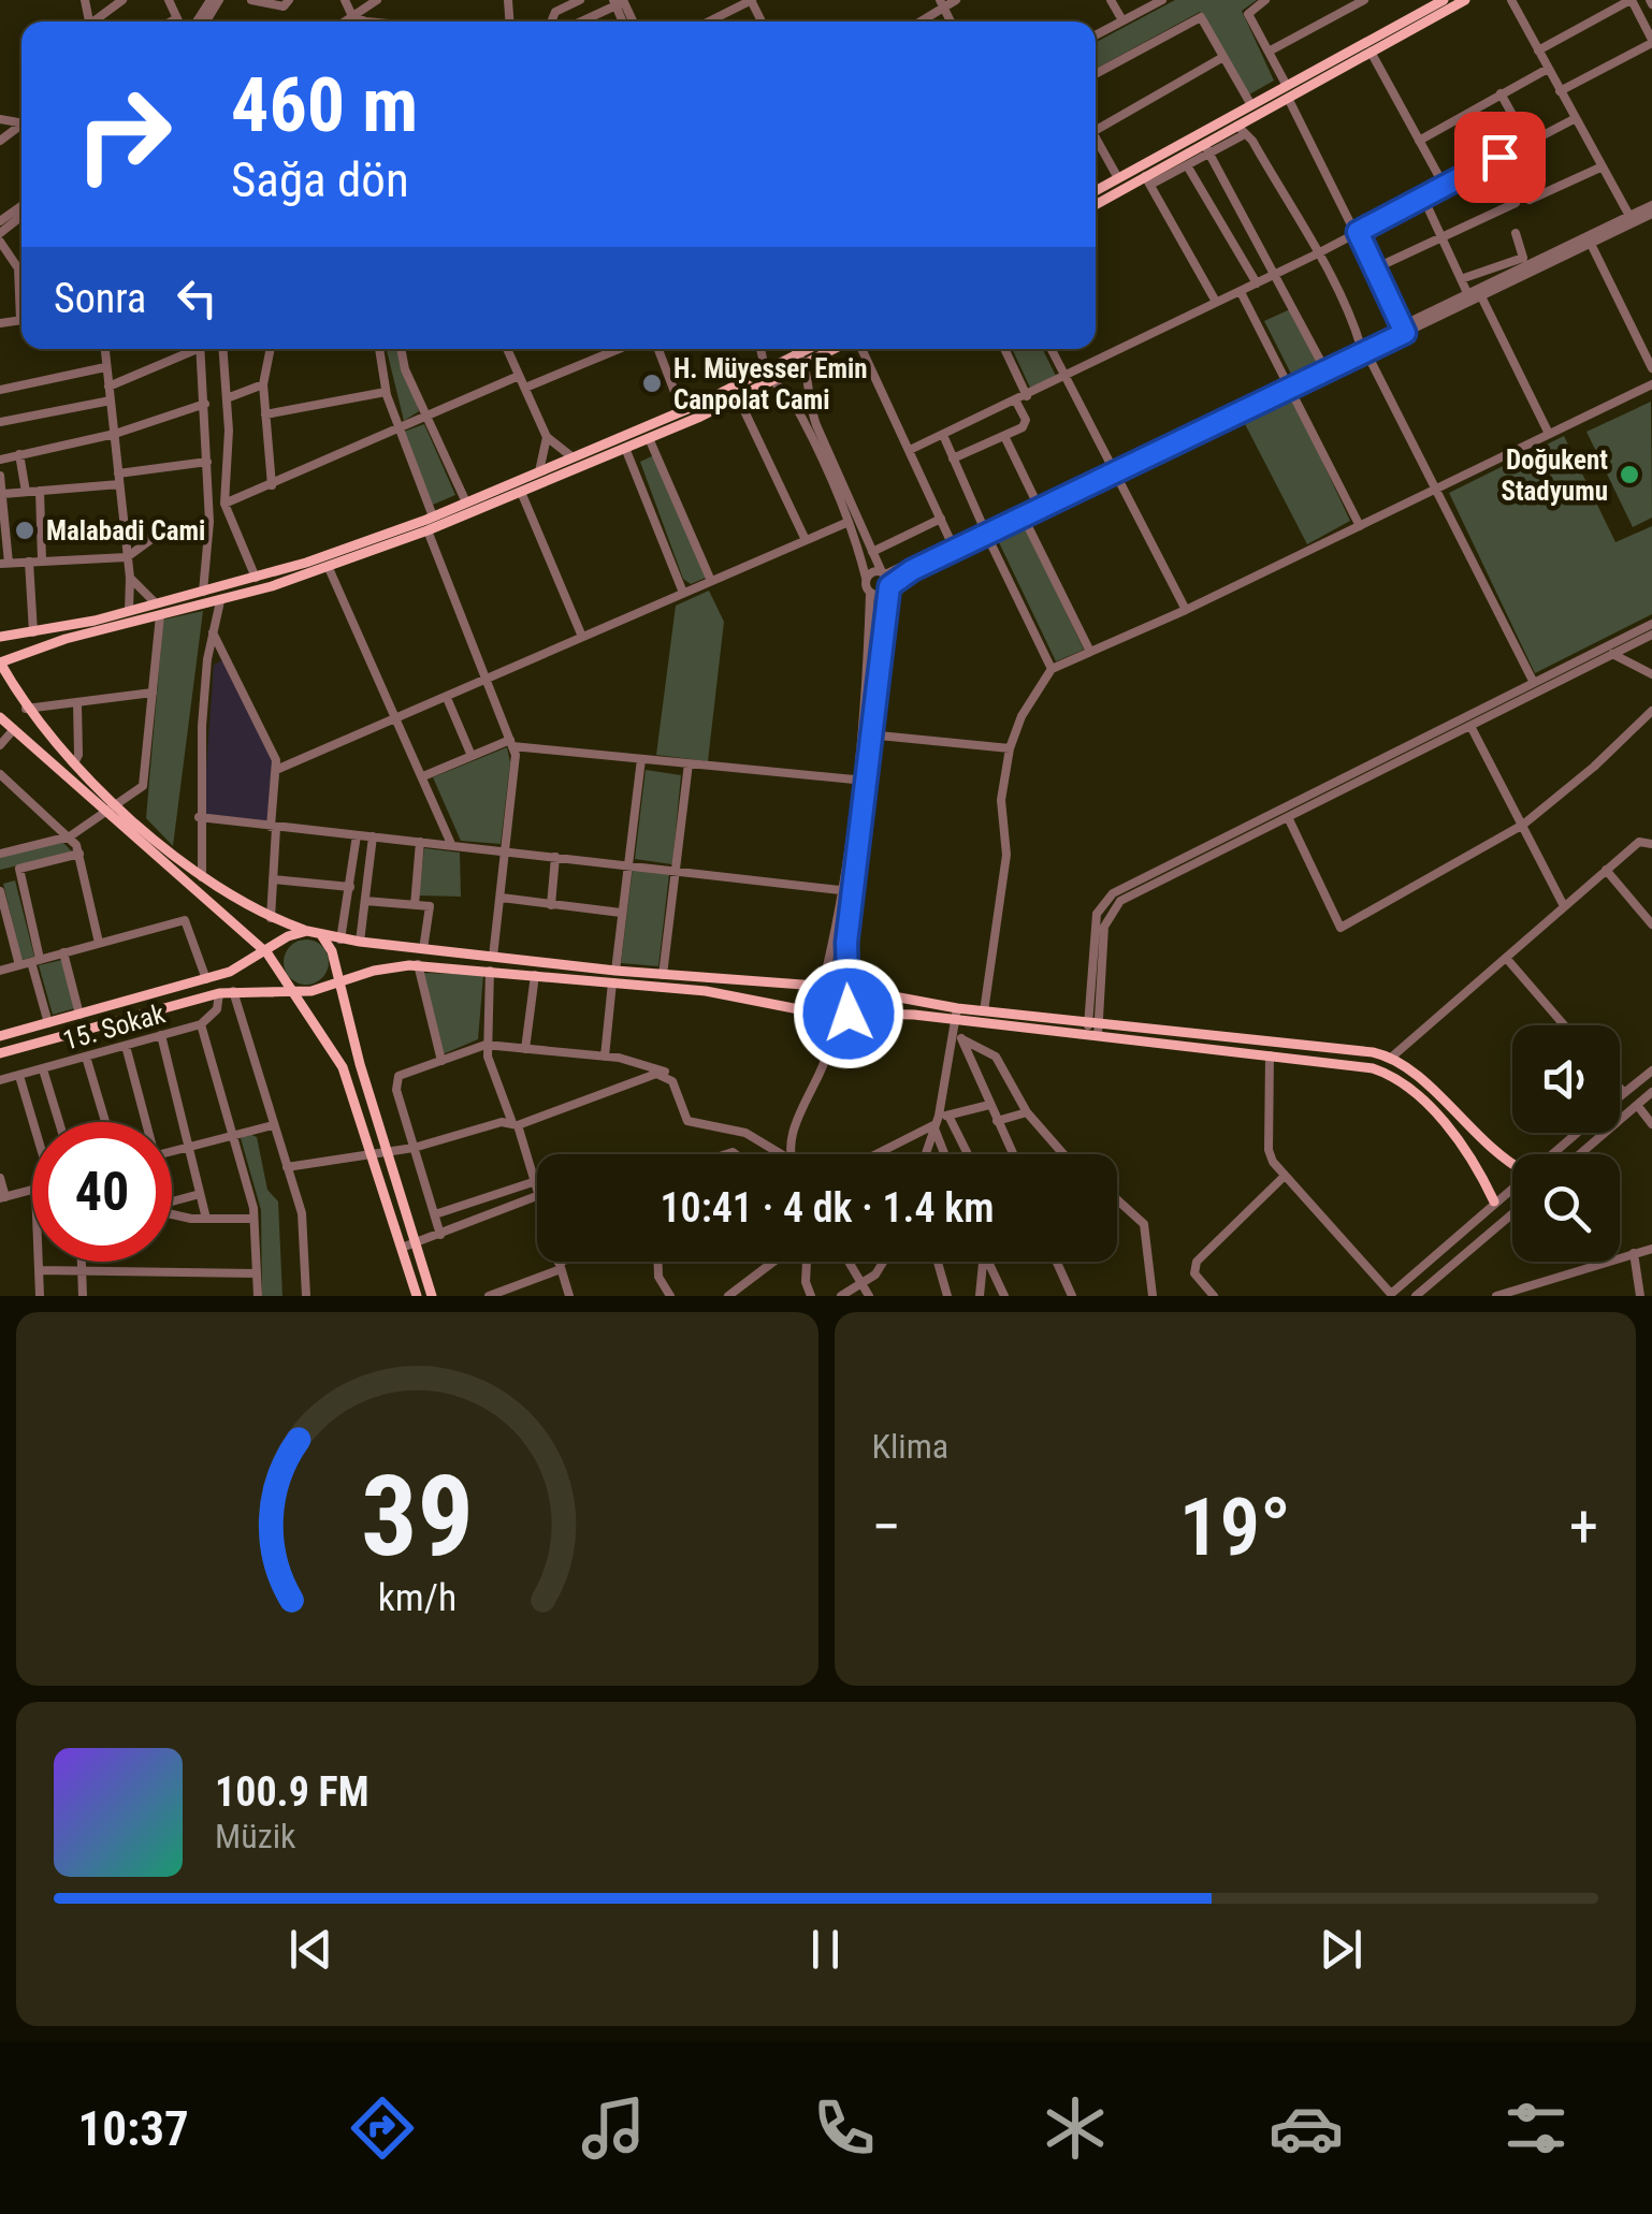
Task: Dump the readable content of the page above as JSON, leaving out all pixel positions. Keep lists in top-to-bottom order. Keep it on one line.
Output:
{"streets":{"street":["15. Sokak"]},"places":["H. Müyesser Emin Canpolat Cami","Doğukent Stadyumu","Malabadi Cami"],"page":{"turn":["460 m","Sağa dön"],"then":"Sonra","limit":"40","trip":"10:41 · 4 dk · 1.4 km","tile":"Klima","heat":["−","19°","+"],"song":["100.9 FM","Müzik"],"tabs":"10:37","gauge":["39","km/h"]}}
